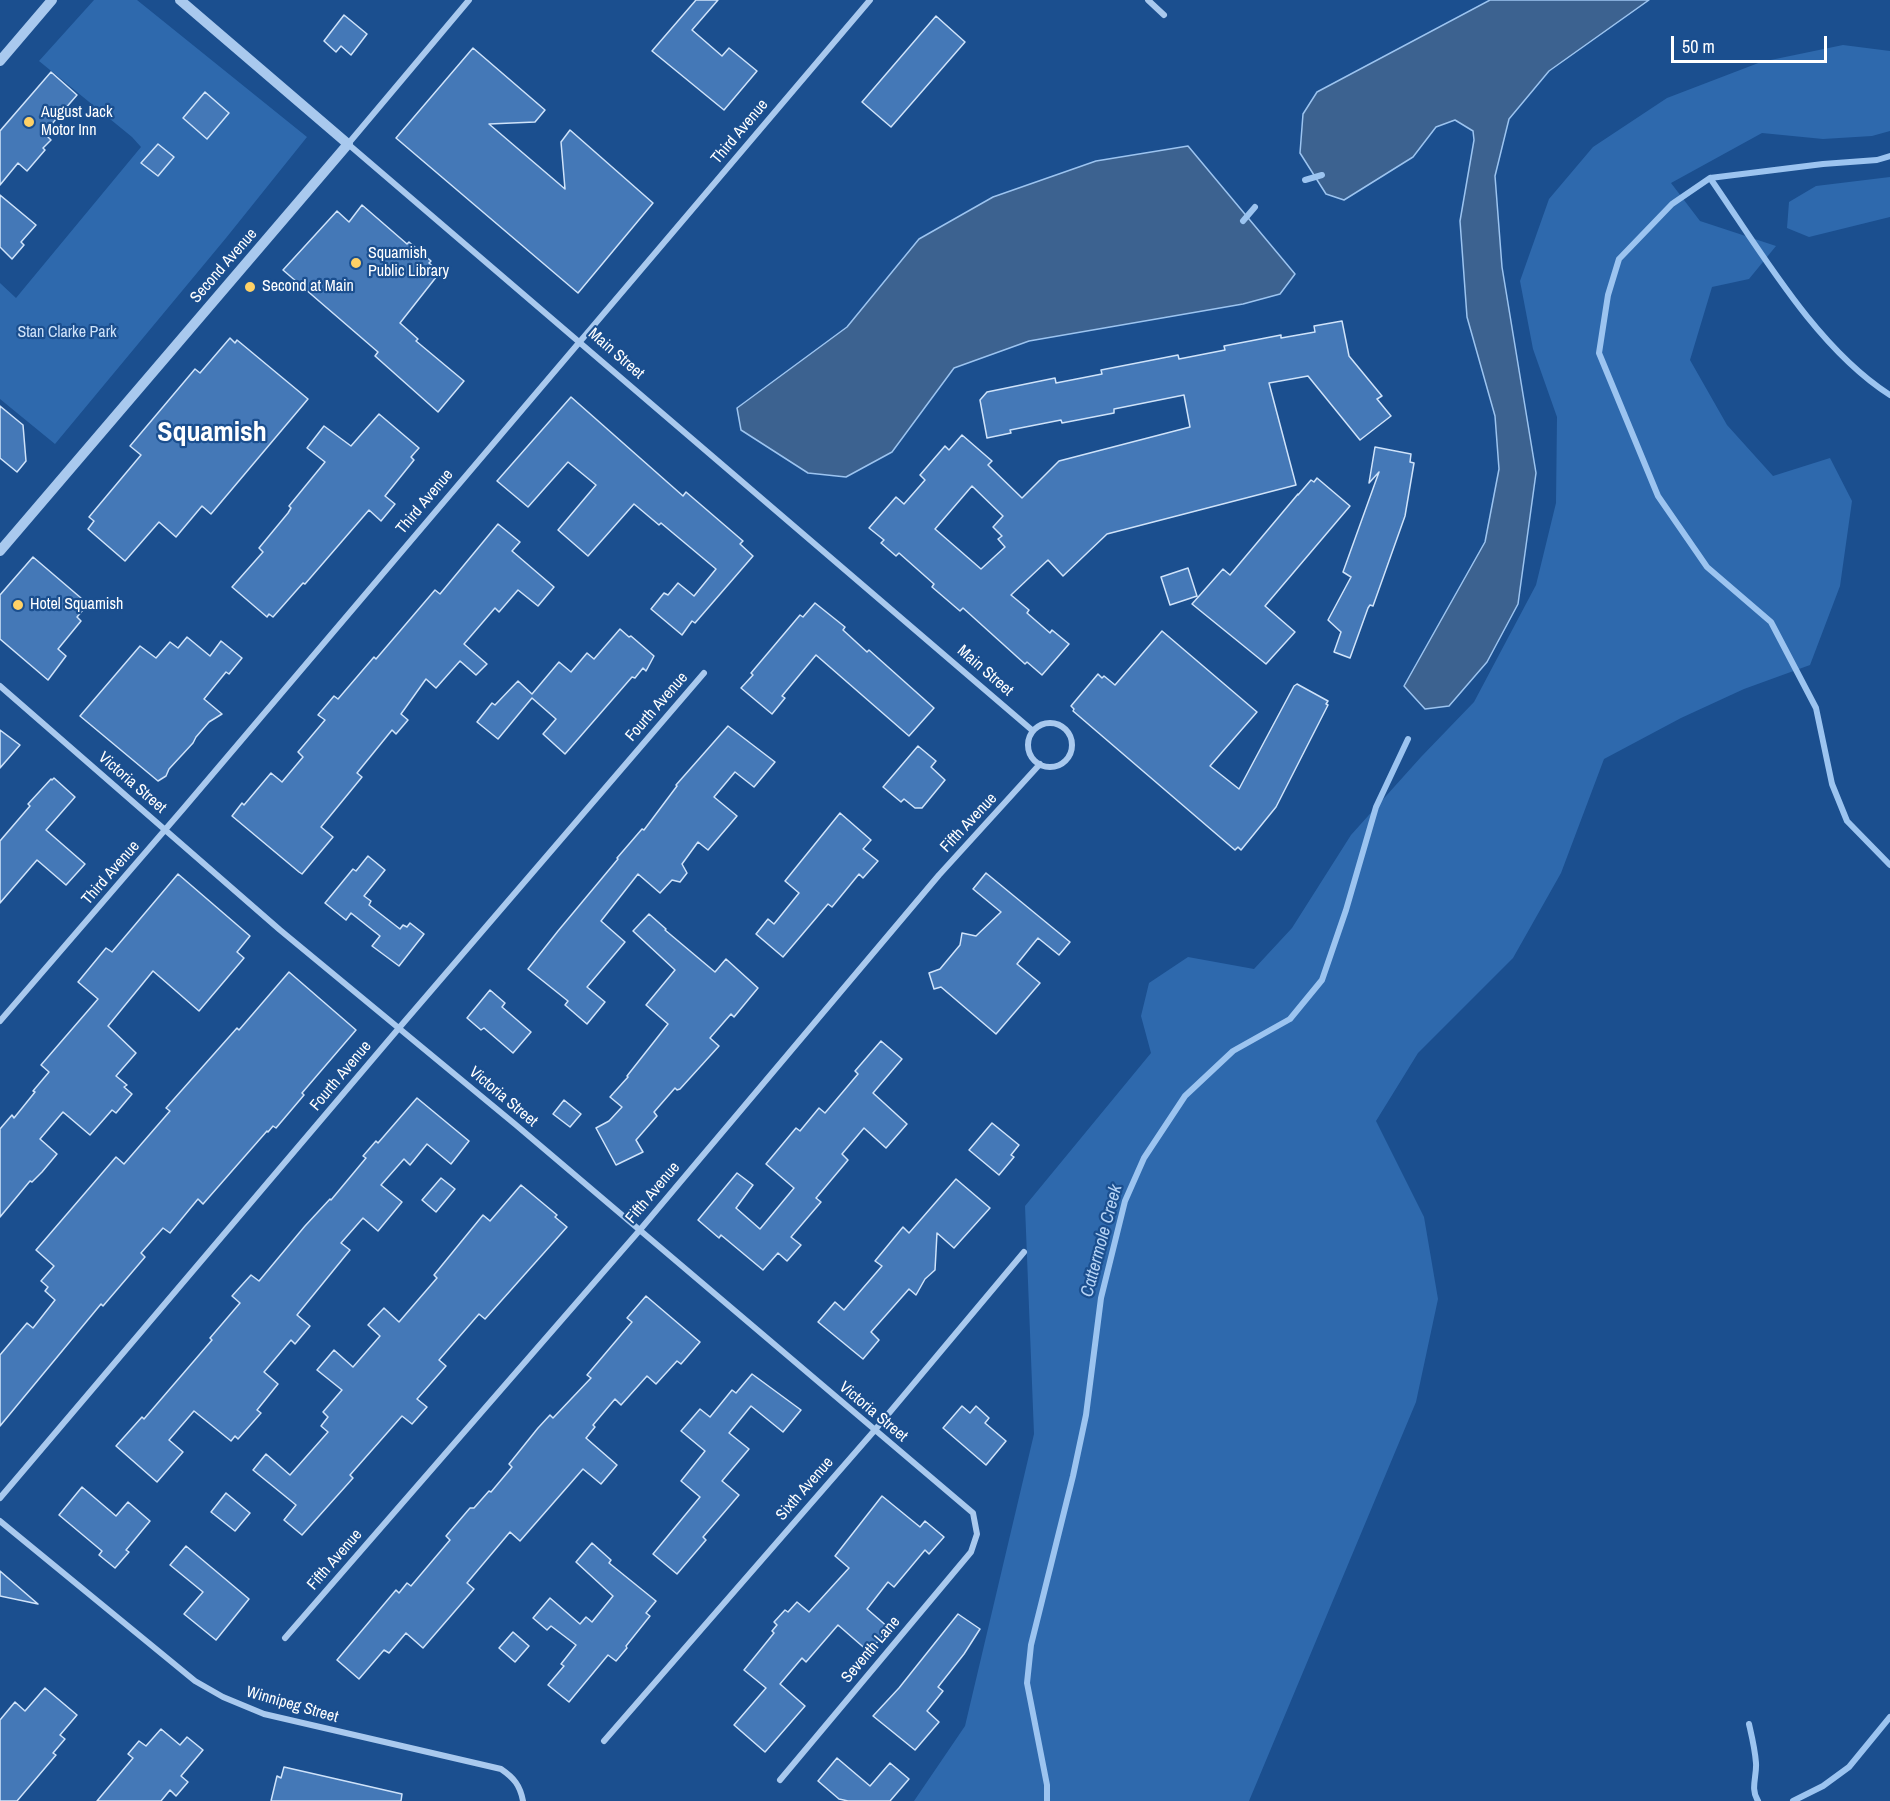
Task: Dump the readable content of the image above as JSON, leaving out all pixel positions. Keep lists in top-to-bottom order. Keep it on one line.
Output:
{"streets":{"street":["Third Avenue","Second Avenue","Main Street","Fourth Avenue","Victoria Street","Fifth Avenue","Sixth Avenue","Seventh Lane","Winnipeg Street"]},"crossings":[["Third Avenue","Main Street"],["Third Avenue","Victoria Street"],["Second Avenue","Main Street"],["Main Street","Fifth Avenue"],["Fourth Avenue","Victoria Street"],["Victoria Street","Fifth Avenue"],["Victoria Street","Sixth Avenue"],["Victoria Street","Seventh Lane"]],"districts":["Squamish"],"water":["Cattermole Creek"],"parks":["Stan Clarke Park"],"places":["August Jack Motor Inn","Squamish Public Library","Second at Main","Hotel Squamish"],"scale_bar":"50 m"}
